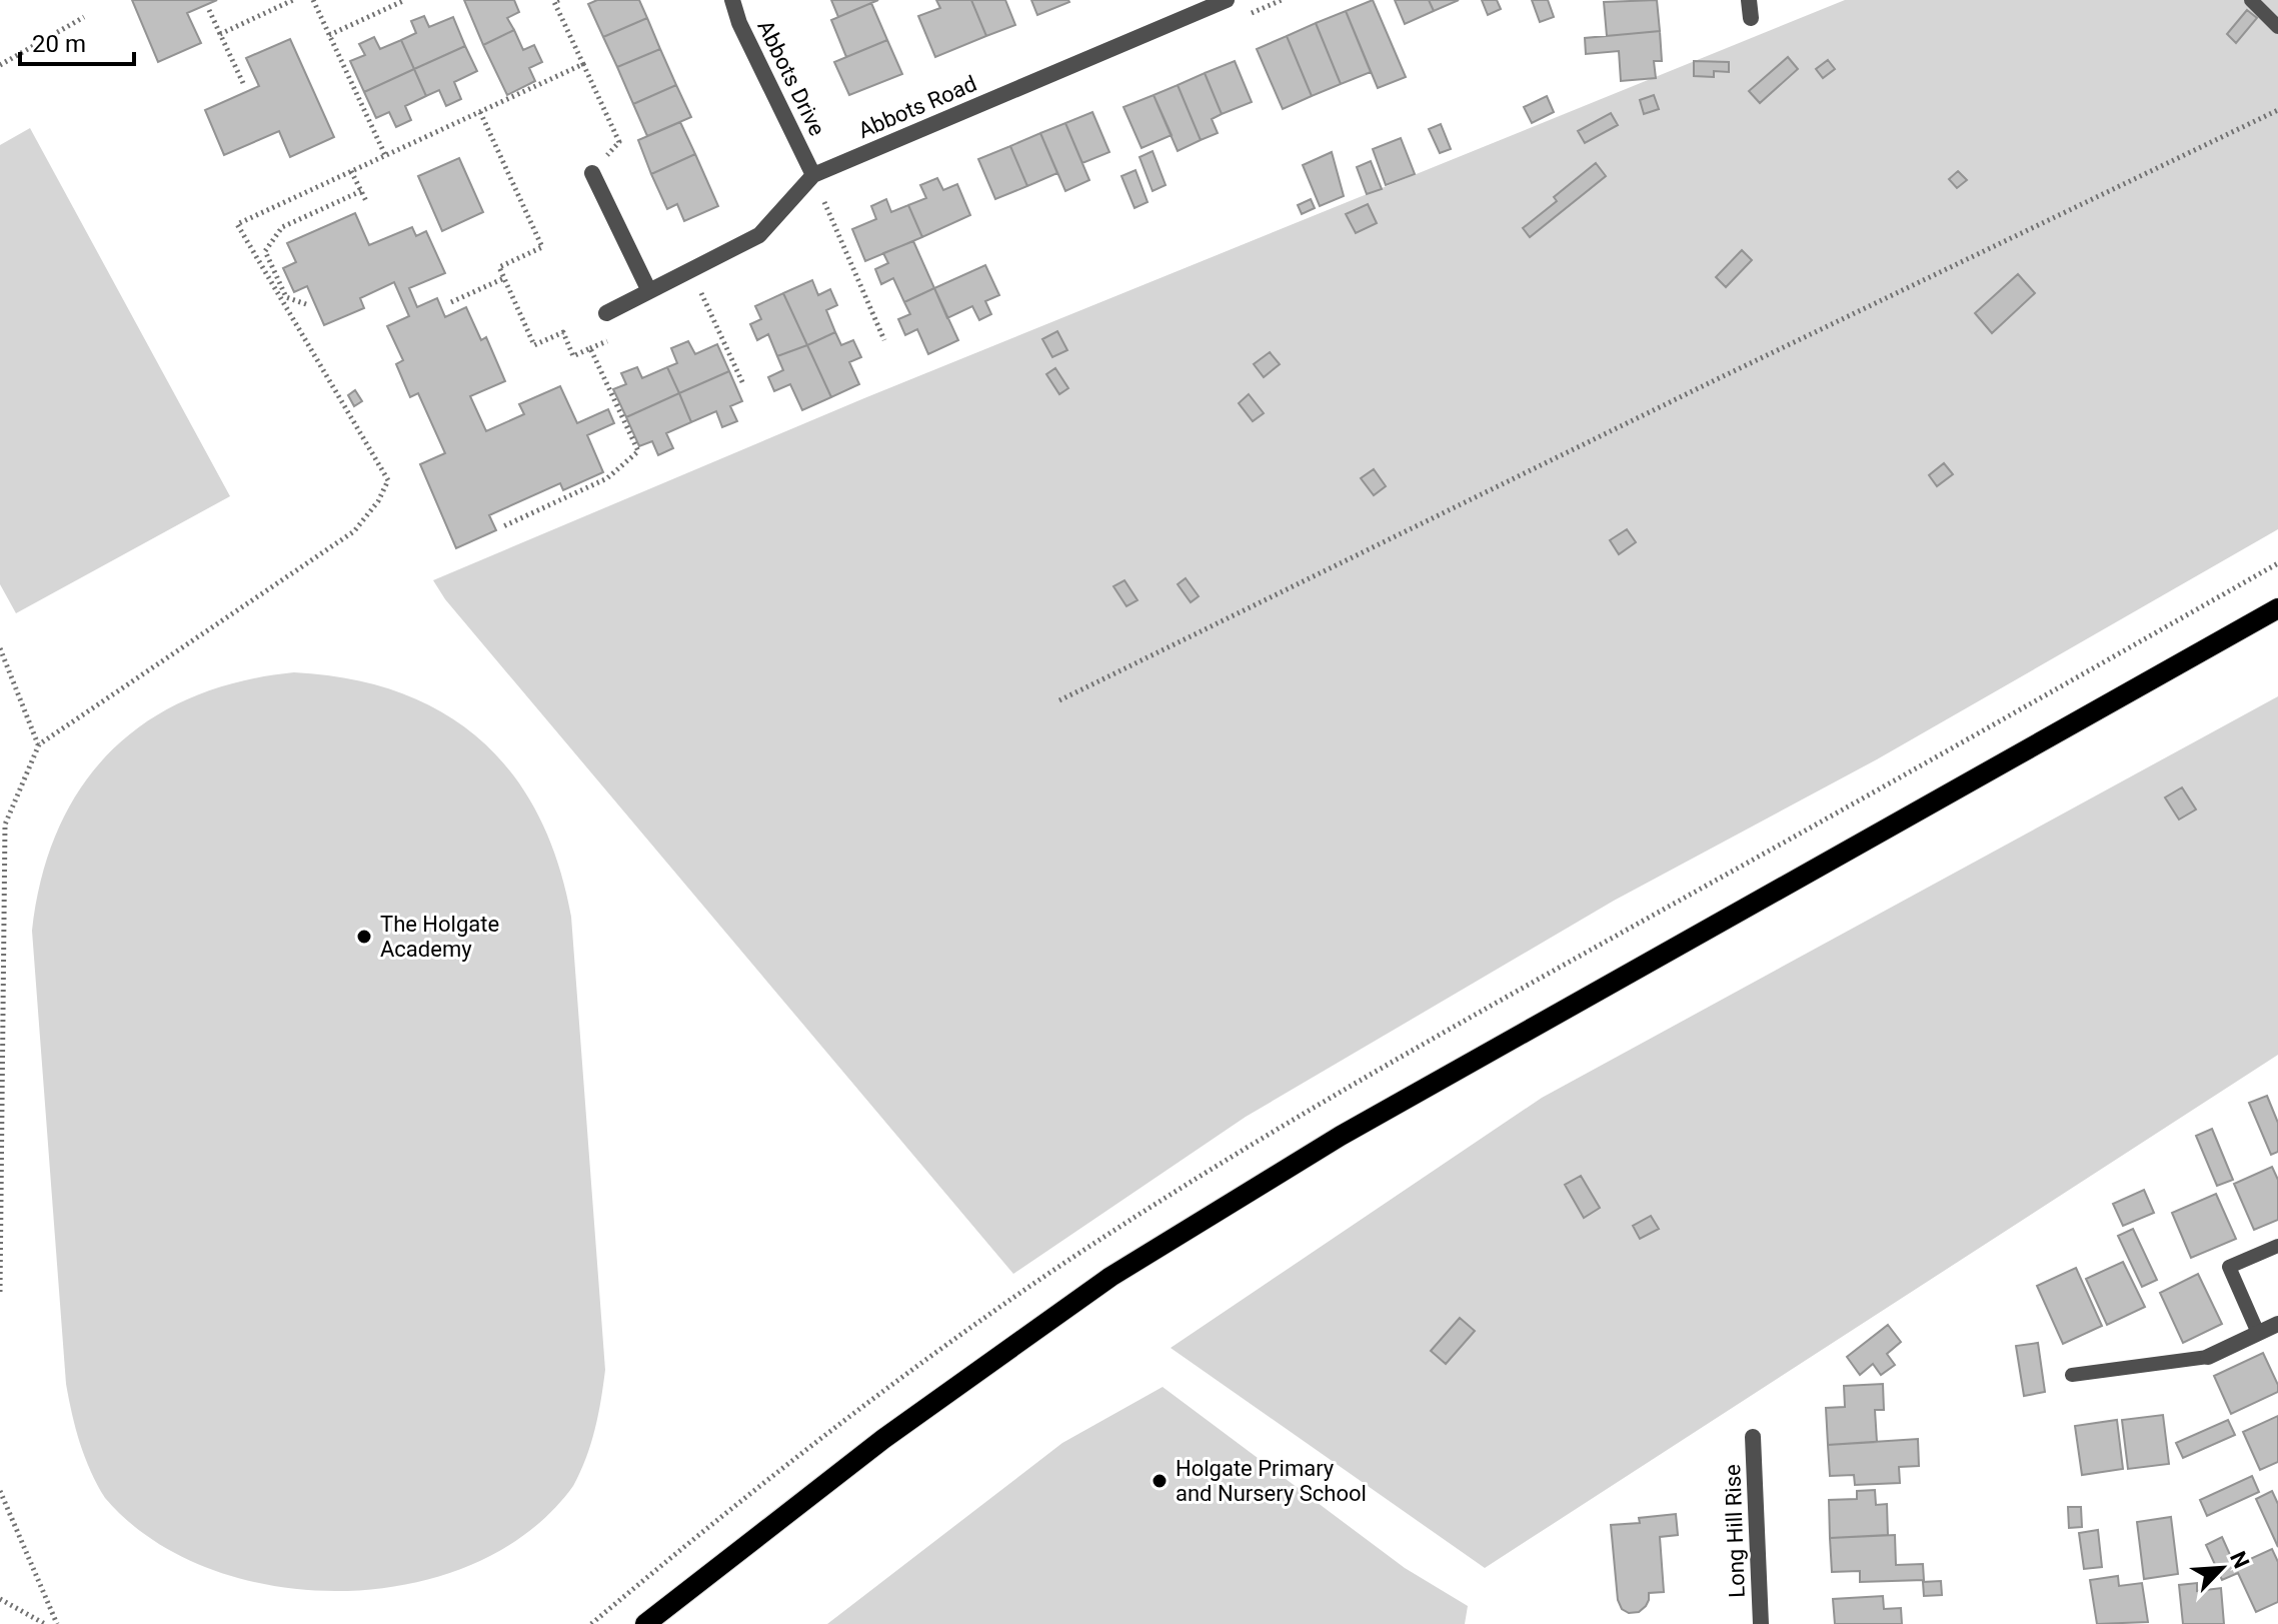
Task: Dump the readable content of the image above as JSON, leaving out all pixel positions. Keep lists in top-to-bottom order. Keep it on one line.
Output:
{"streets":{"street":["Abbots Drive","Abbots Road","Long Hill Rise"]},"crossings":[["Abbots Drive","Abbots Road"]],"places":["The Holgate Academy","Holgate Primary and Nursery School"],"scale_bar":"20 m","north":"top right"}
